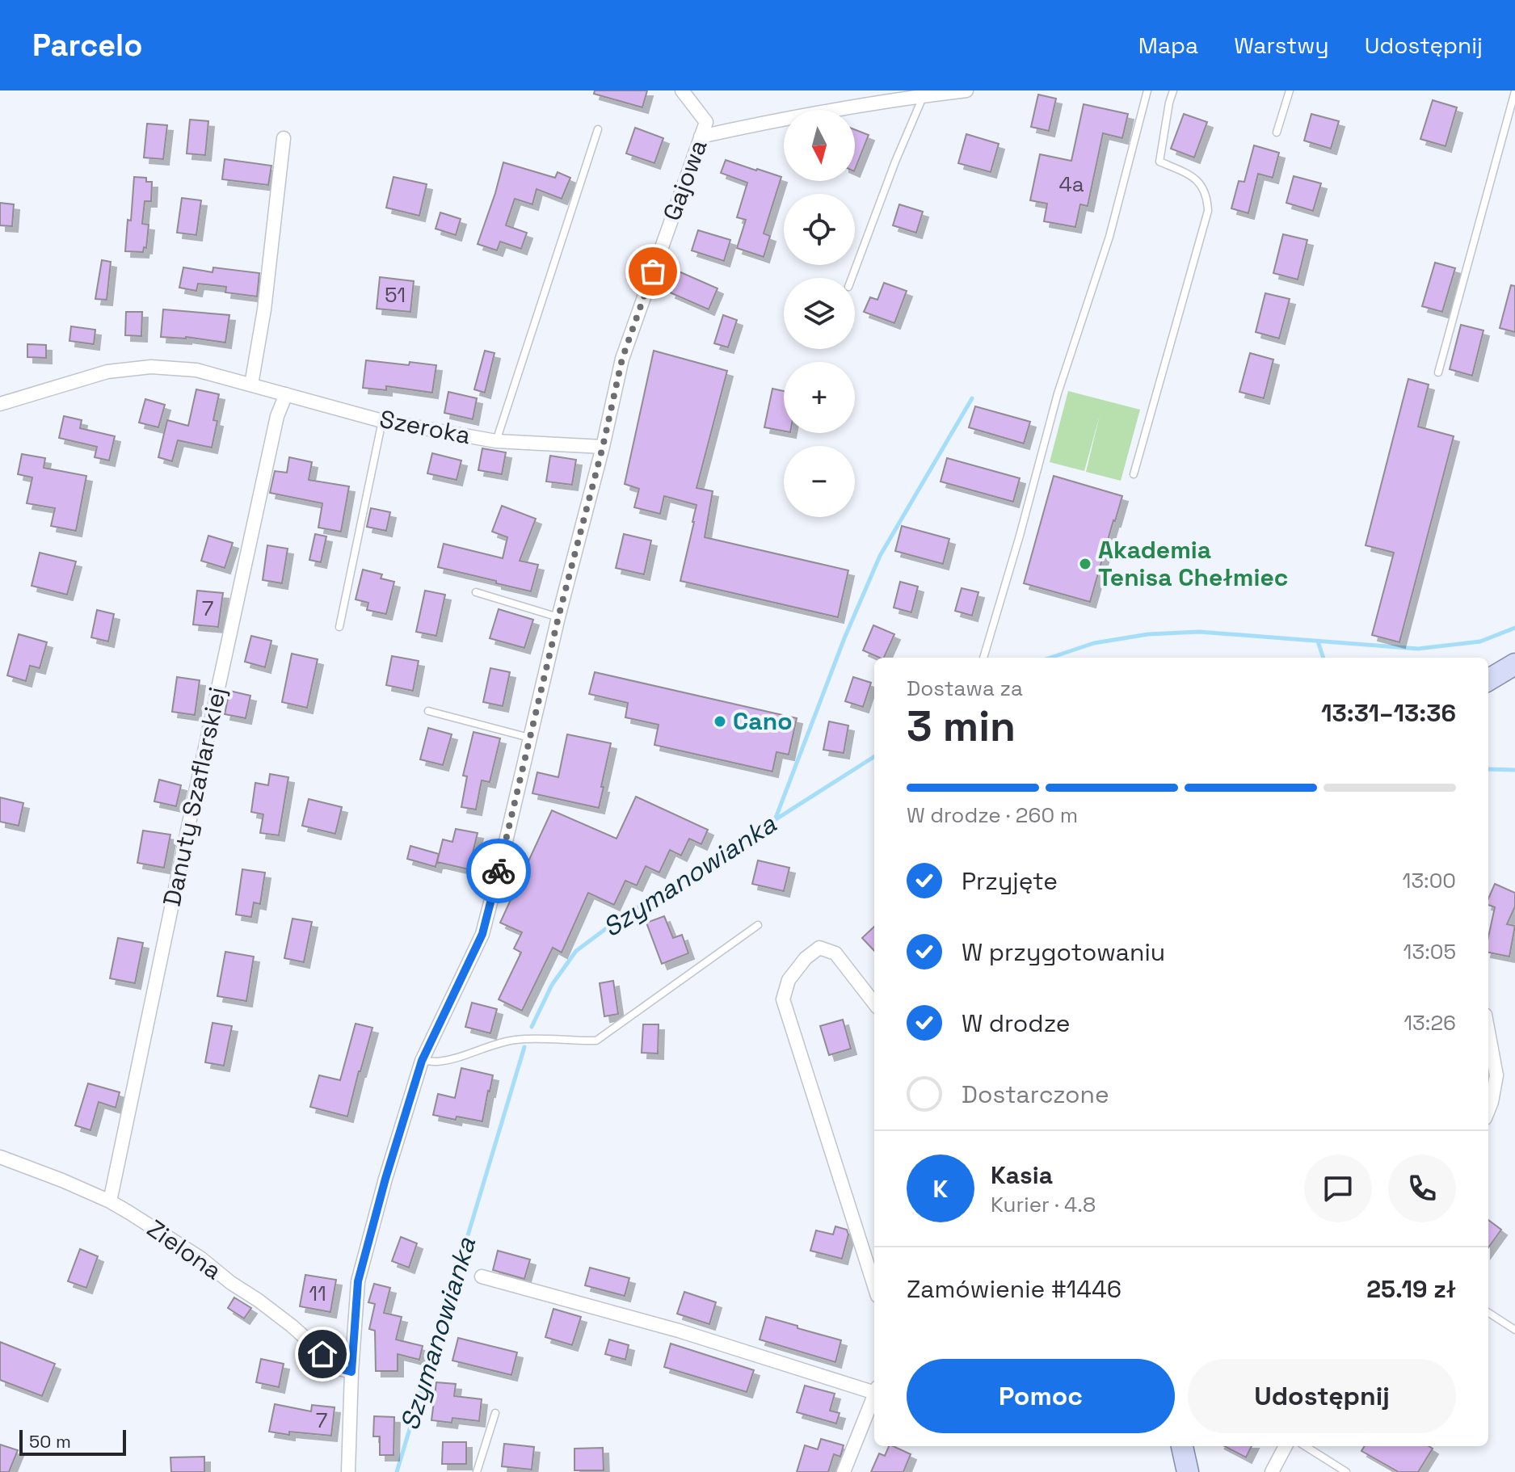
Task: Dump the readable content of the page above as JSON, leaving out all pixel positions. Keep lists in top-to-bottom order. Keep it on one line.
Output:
{"streets":{"street":["Gajowa","Szeroka","Danuty Szaflarskiej","Zielona"]},"crossings":[["Gajowa","Szeroka"],["Gajowa","Zielona"],["Szeroka","Danuty Szaflarskiej"],["Danuty Szaflarskiej","Zielona"]],"water":["Szymanowianka"],"places":["Akademia Tenisa Chełmiec","Cano"],"house_numbers":["4a","51","7","11","7"],"scale_bar":"50 m","north":"bottom","page":{"header":"Parcelo","nav":["Mapa","Warstwy","Udostępnij"],"map_buttons":["+","−"],"heading":["3 min","Dostawa za","13:31–13:36"],"panel":["Kasia","Kurier · 4.8","Zamówienie #1446","25.19 zł"],"bar":"W drodze · 260 m","list":[["Przyjęte","13:00"],["W przygotowaniu","13:05"],["W drodze","13:26"],"Dostarczone"],"round":"K","buttons":["Pomoc","Udostępnij"],"scale":"50 m"}}
